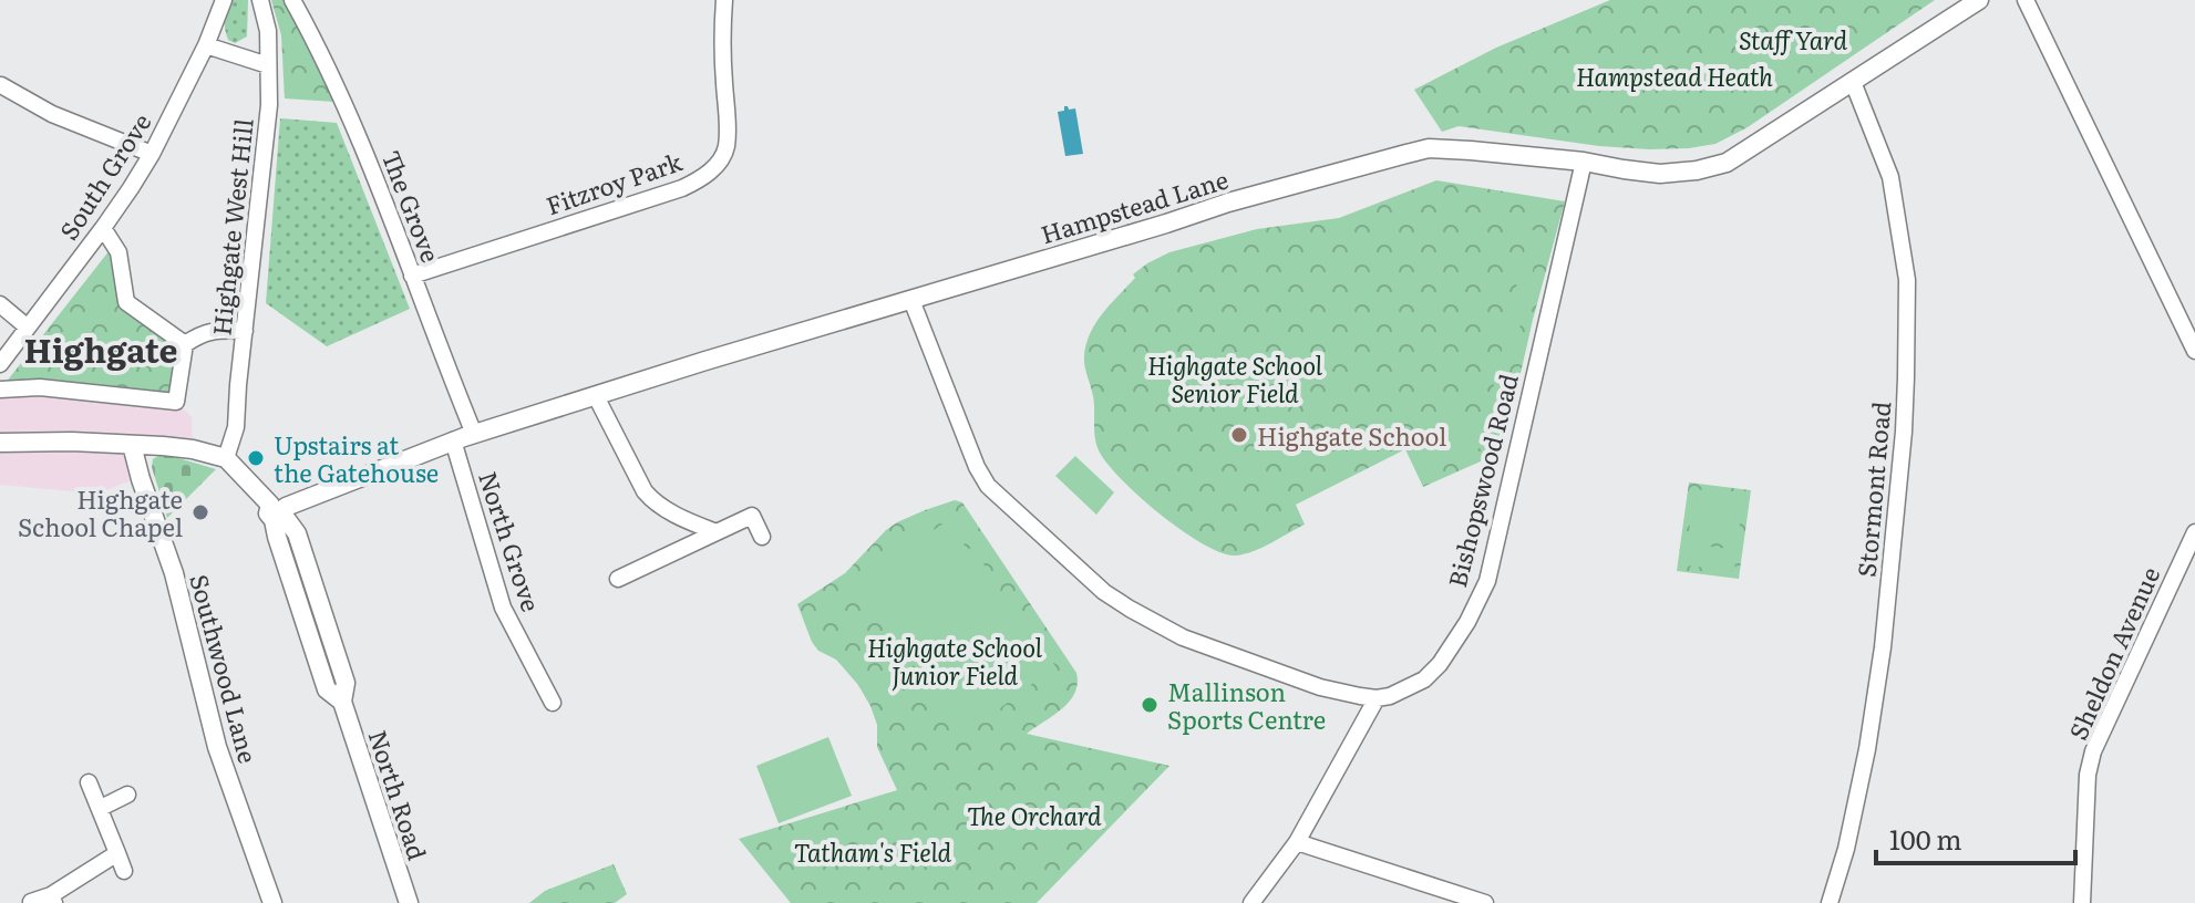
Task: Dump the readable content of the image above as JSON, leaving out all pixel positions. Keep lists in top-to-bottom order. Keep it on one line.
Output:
{"streets":{"main road":["Hampstead Lane","Southwood Lane","North Road"],"street":["South Grove","Fitzroy Park","The Grove","Highgate West Hill","Bishopswood Road","Stormont Road","North Grove","Sheldon Avenue"]},"crossings":[["Fitzroy Park","The Grove"],["The Grove","Hampstead Lane"],["Hampstead Lane","Bishopswood Road"],["Hampstead Lane","Stormont Road"],["Hampstead Lane","North Grove"],["Hampstead Lane","North Road"],["Highgate West Hill","North Road"]],"districts":["Highgate"],"parks":["Staff Yard","Hampstead Heath","Highgate School Senior Field","Highgate School Junior Field","The Orchard","Tatham's Field"],"places":["Highgate School","Upstairs at the Gatehouse","Highgate School Chapel","Mallinson Sports Centre"],"scale_bar":"100 m"}
